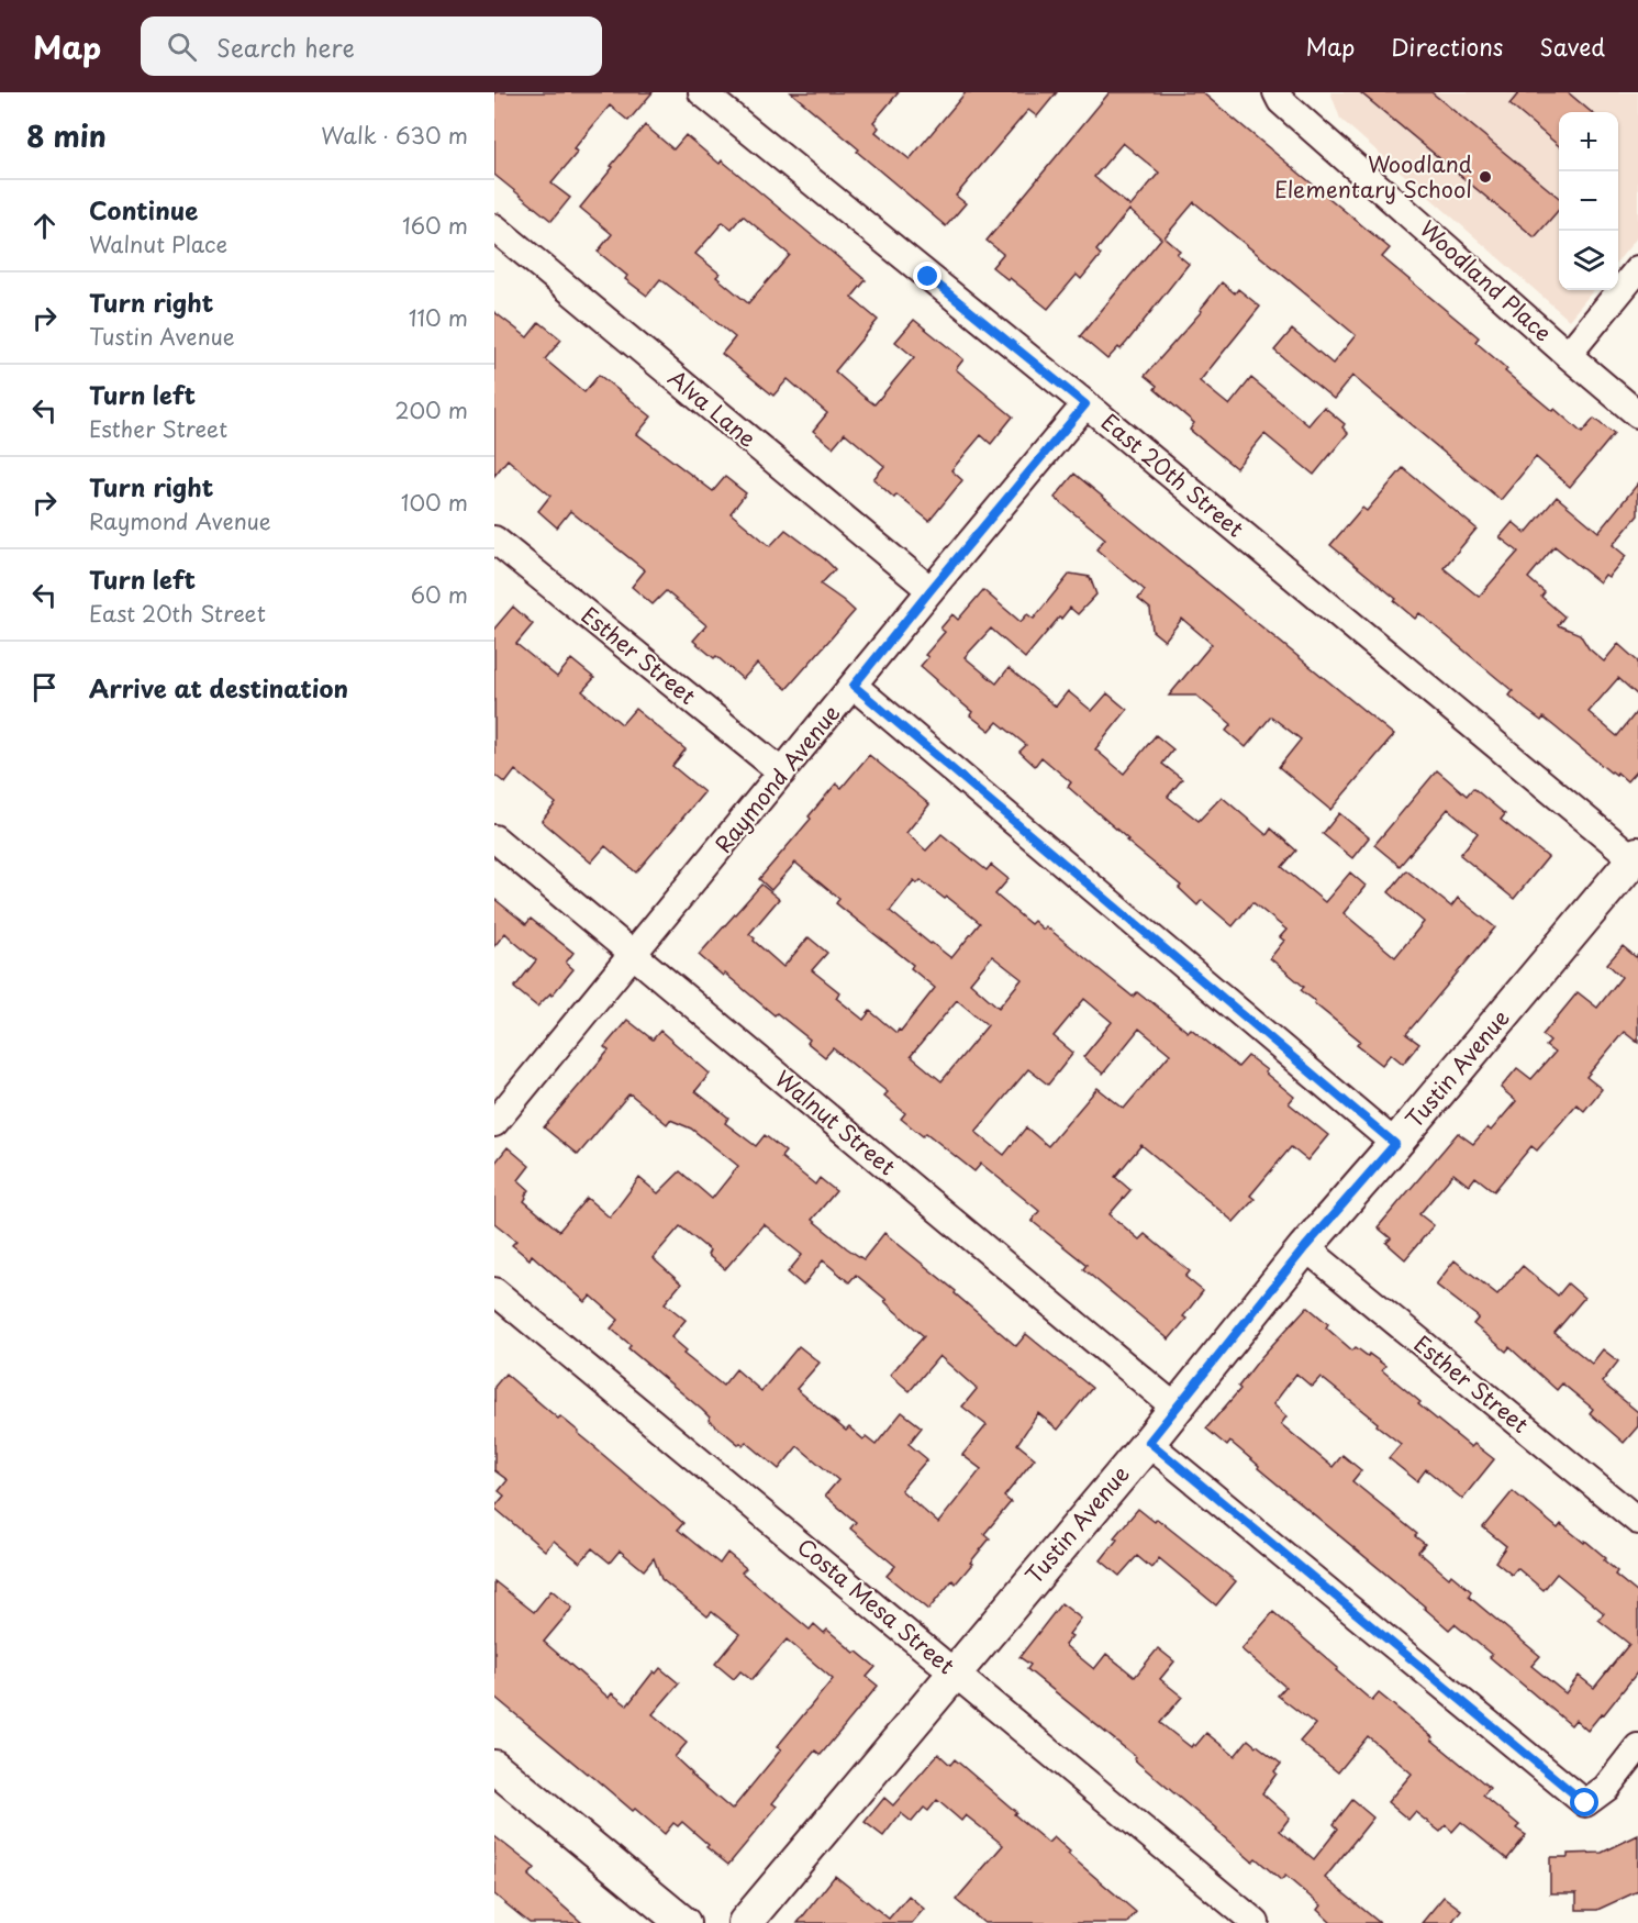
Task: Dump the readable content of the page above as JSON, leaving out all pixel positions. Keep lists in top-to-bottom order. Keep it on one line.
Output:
{"streets":{"street":["Woodland Place","Alva Lane","East 20th Street","Esther Street","Raymond Avenue","Tustin Avenue","Walnut Street","Costa Mesa Street"]},"crossings":[["Alva Lane","Raymond Avenue"],["East 20th Street","Raymond Avenue"],["East 20th Street","Tustin Avenue"],["Esther Street","Raymond Avenue"],["Esther Street","Tustin Avenue"],["Raymond Avenue","Walnut Street"],["Tustin Avenue","Walnut Street"],["Tustin Avenue","Costa Mesa Street"]],"places":["Woodland Elementary School"],"page":{"header":"Map","search":"Search here","nav":["Map","Directions","Saved"],"heading":["8 min","Walk · 630 m"],"map_buttons":["+","−"],"list":[["Continue","Walnut Place","160 m"],["Turn right","Tustin Avenue","110 m"],["Turn left","Esther Street","200 m"],["Turn right","Raymond Avenue","100 m"],["Turn left","East 20th Street","60 m"],"Arrive at destination"]}}
